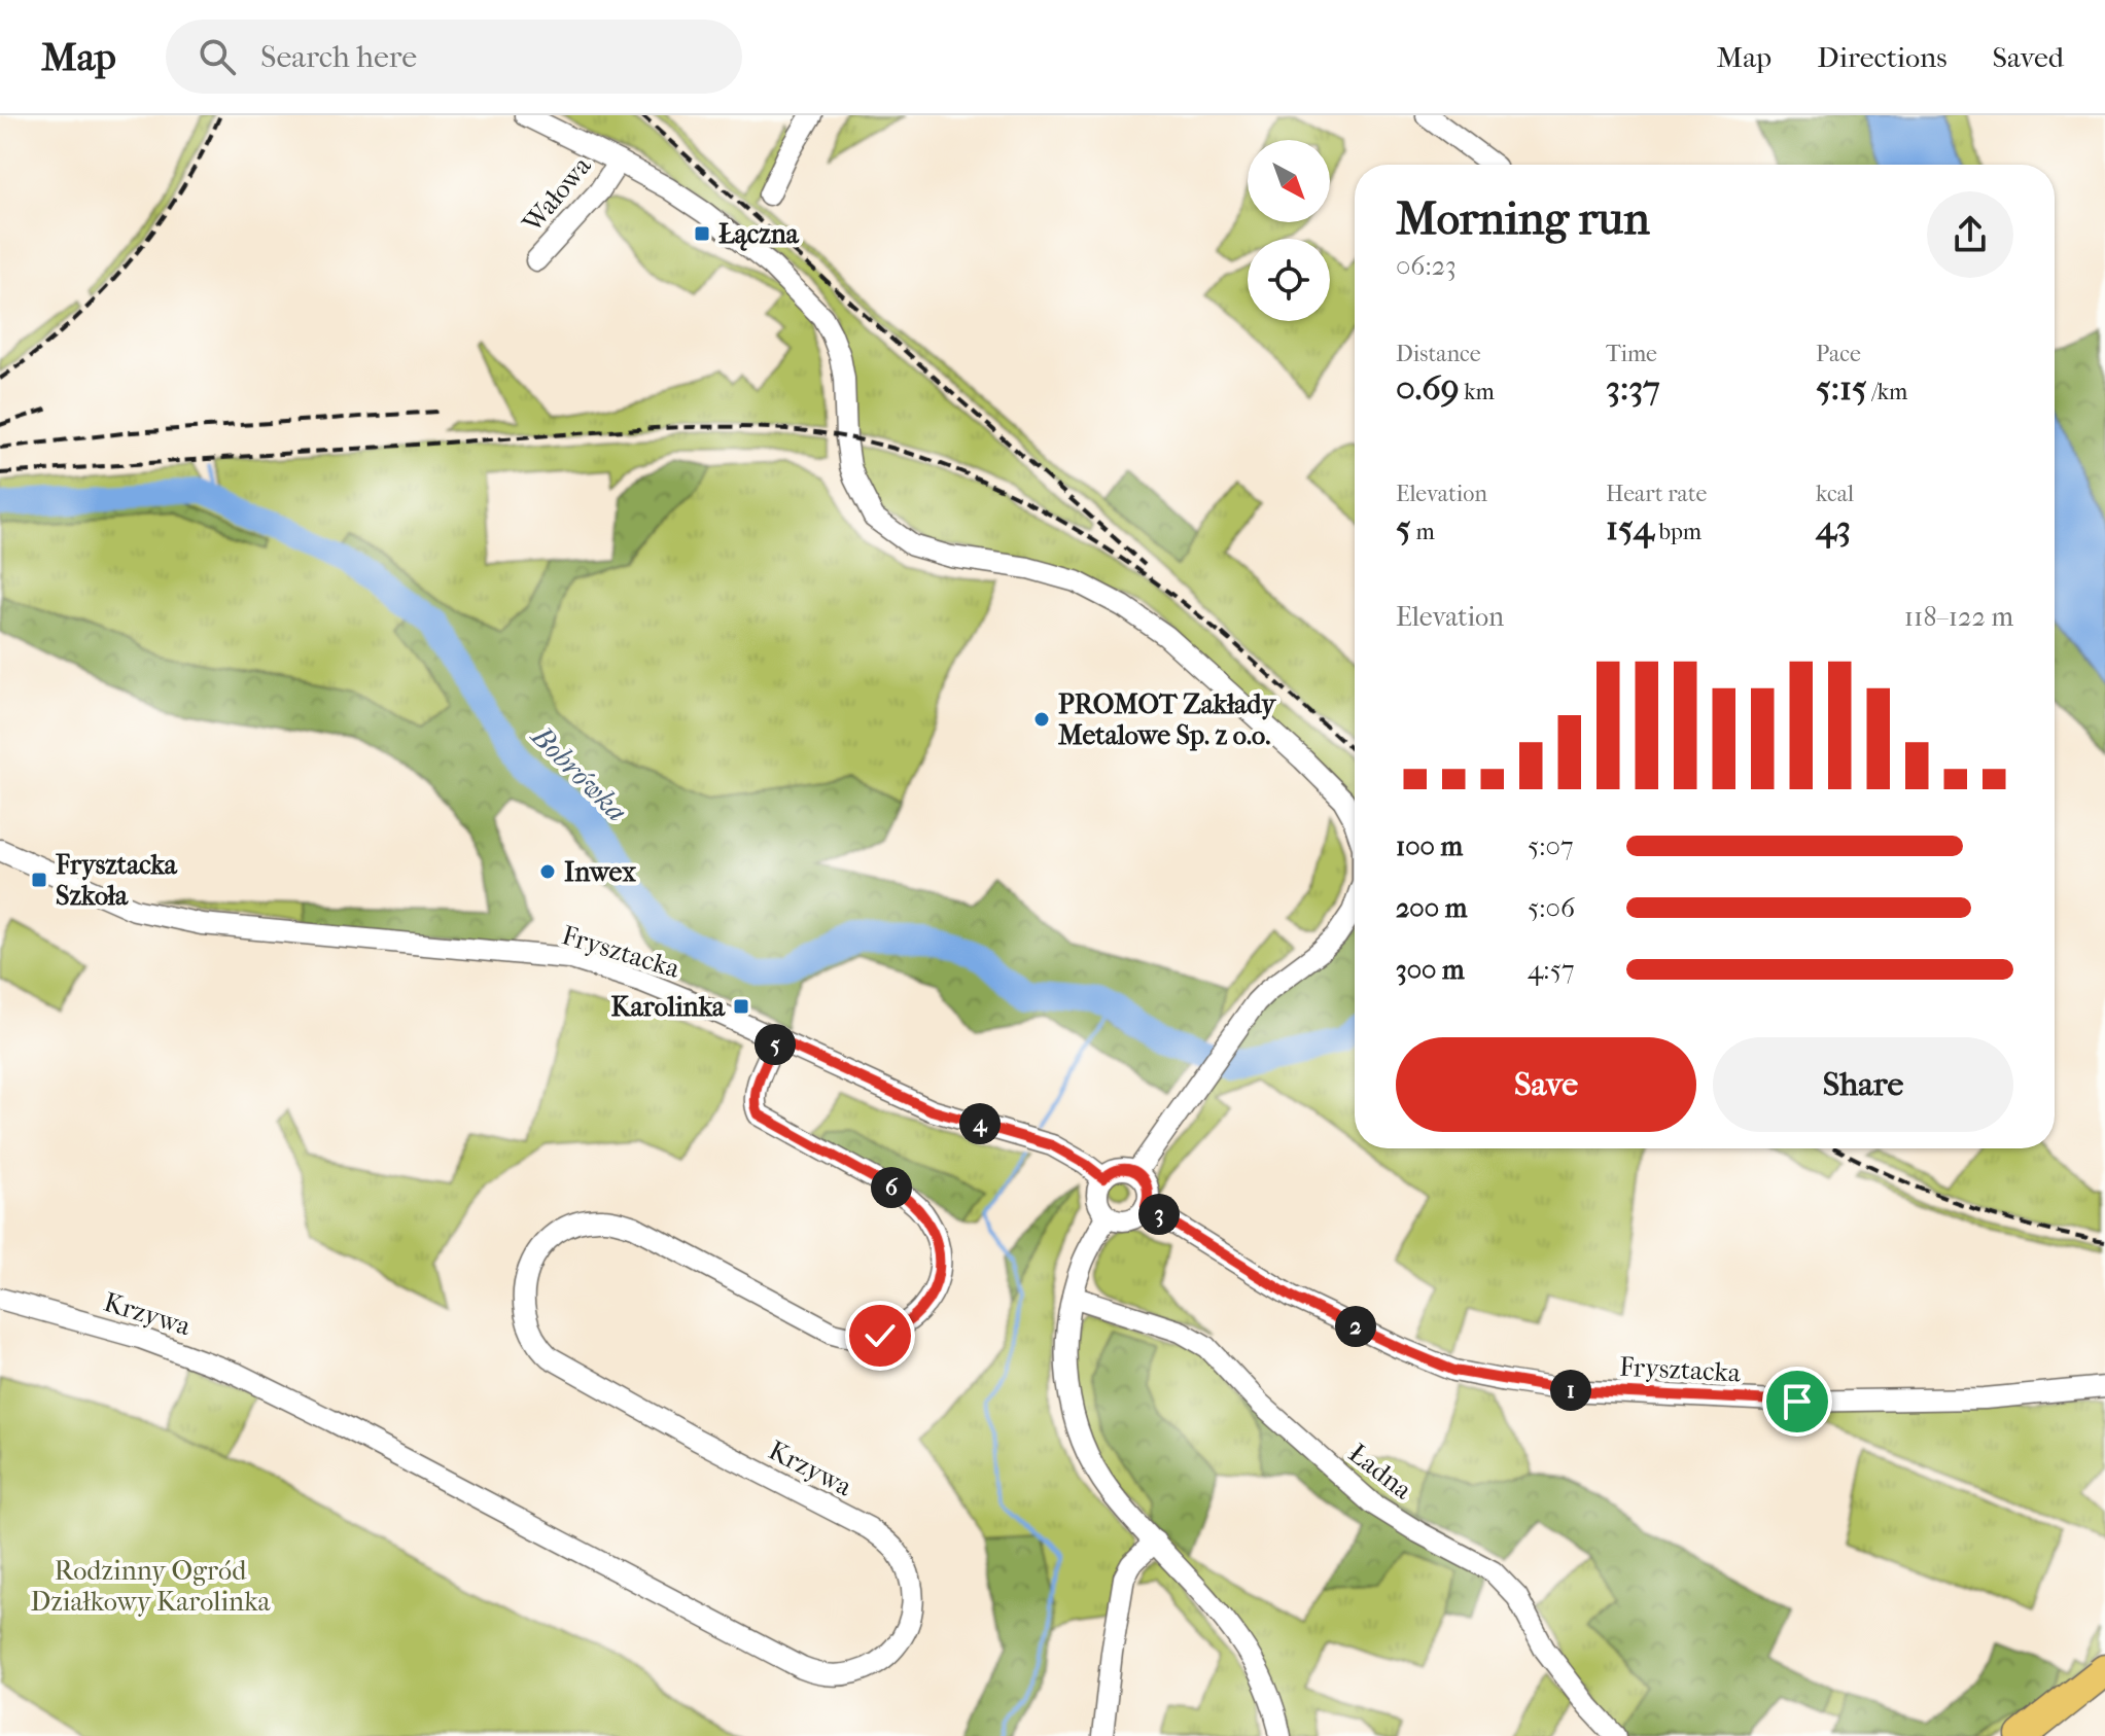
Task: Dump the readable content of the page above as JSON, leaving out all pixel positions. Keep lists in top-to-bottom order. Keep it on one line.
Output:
{"streets":{"street":["Wałowa","Frysztacka","Krzywa","Ładna"]},"crossings":[["Frysztacka","Krzywa"]],"water":["Bobrówka"],"parks":["Rodzinny Ogród Działkowy Karolinka"],"places":{"transit":["Łączna","Frysztacka Szkoła","Karolinka"],"other":["PROMOT Zakłady Metalowe Sp. z o.o.","Inwex"]},"north":"bottom right","page":{"header":"Map","search":"Search here","nav":["Map","Directions","Saved"],"heading":["Morning run","06:23"],"stats":[["Distance","0.69 km"],["Time","3:37"],["Pace","5:15 /km"],["Elevation","5 m"],["Heart rate","154 bpm"],["kcal","43"]],"chart":["Elevation","118–122 m"],"list":[{"name":"100 m","note":"5:07"},{"name":"200 m","note":"5:06"},{"name":"300 m","note":"4:57"}],"buttons":["Save","Share"],"pins":["5","4","6","3","2","1"]}}
